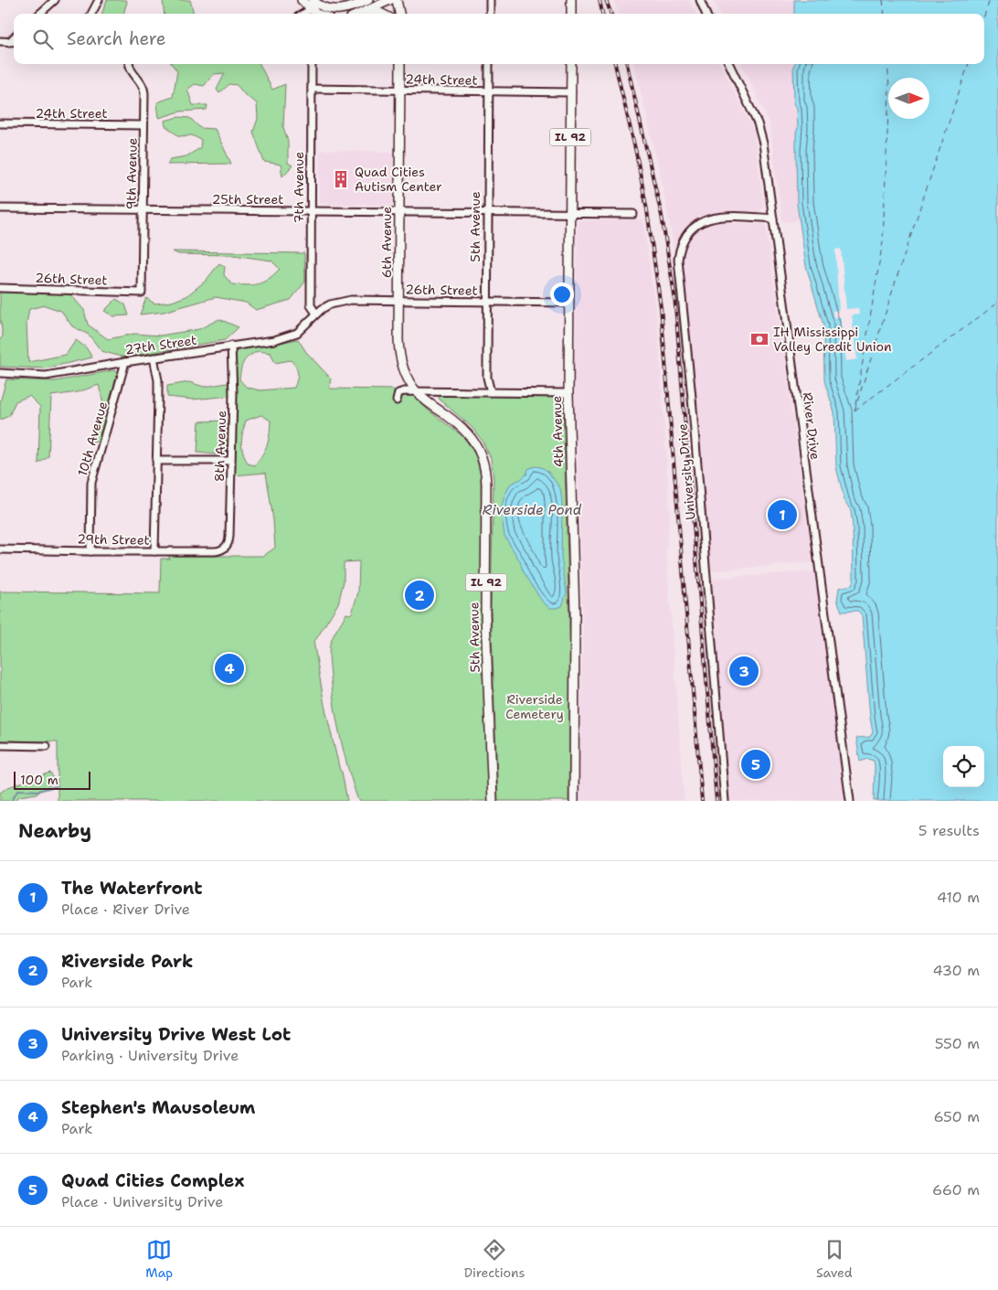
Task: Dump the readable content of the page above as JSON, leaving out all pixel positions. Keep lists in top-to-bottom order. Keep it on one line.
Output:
{"streets":{"main road":["IL 92","5th Avenue","6th Avenue","4th Avenue"],"street":["24th Street","9th Avenue","7th Avenue","25th Street","26th Street","27th Street","River Drive","10th Avenue","8th Avenue","University Drive","29th Street"]},"crossings":[["24th Street","9th Avenue"],["24th Street","7th Avenue"],["24th Street","5th Avenue"],["24th Street","6th Avenue"],["24th Street","4th Avenue"],["9th Avenue","25th Street"],["9th Avenue","26th Street"],["7th Avenue","25th Street"],["7th Avenue","26th Street"],["7th Avenue","27th Street"],["25th Street","5th Avenue"],["25th Street","6th Avenue"],["25th Street","4th Avenue"],["5th Avenue","6th Avenue"],["5th Avenue","26th Street"],["6th Avenue","26th Street"],["26th Street","27th Street"],["26th Street","4th Avenue"],["27th Street","10th Avenue"],["27th Street","8th Avenue"],["River Drive","University Drive"],["10th Avenue","29th Street"],["8th Avenue","29th Street"]],"water":["Riverside Pond"],"parks":["Riverside Cemetery"],"places":{"building":["Quad Cities Autism Center"],"bank":["IH Mississippi Valley Credit Union"]},"scale_bar":"100 m","north":"right","page":{"search":"Search here","pins":["1","2","4","3","5"],"scale":"100 m","heading":["Nearby","5 results"],"list":[{"mark":"1","name":"The Waterfront","note":"Place · River Drive","value":"410 m"},{"mark":"2","name":"Riverside Park","note":"Park","value":"430 m"},{"mark":"3","name":"University Drive West Lot","note":"Parking · University Drive","value":"550 m"},{"mark":"4","name":"Stephen's Mausoleum","note":"Park","value":"650 m"},{"mark":"5","name":"Quad Cities Complex","note":"Place · University Drive","value":"660 m"}],"nav":["Map","Directions","Saved"]}}
